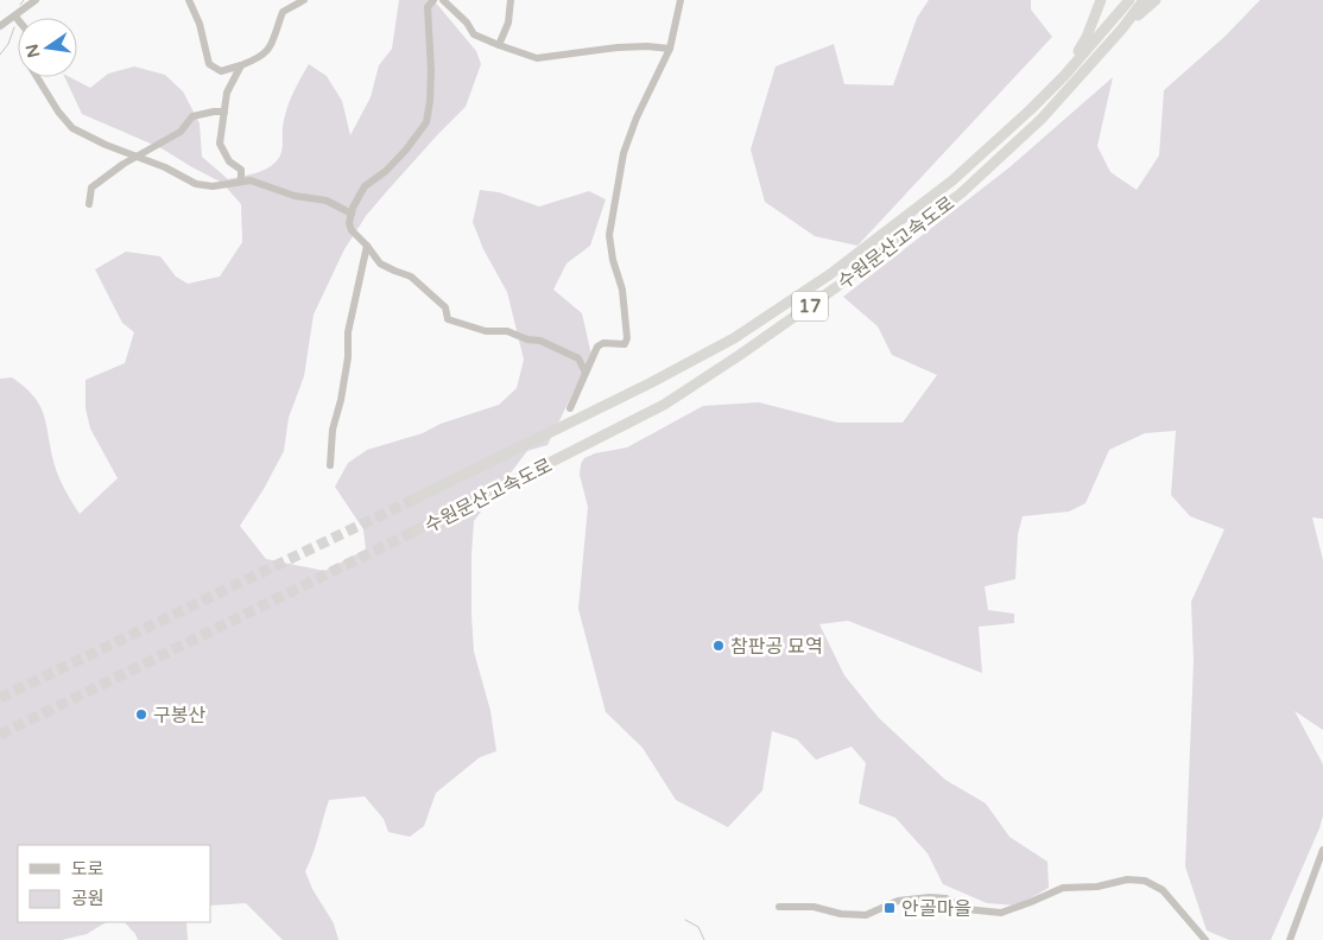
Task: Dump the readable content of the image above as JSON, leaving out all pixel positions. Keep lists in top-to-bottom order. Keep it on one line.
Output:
{"streets":{"highway":["수원문산고속도로","17"]},"places":{"other":["참판공 묘역","구봉산"],"transit":["안골마을"]},"legend":["도로","공원"],"north":"left"}
